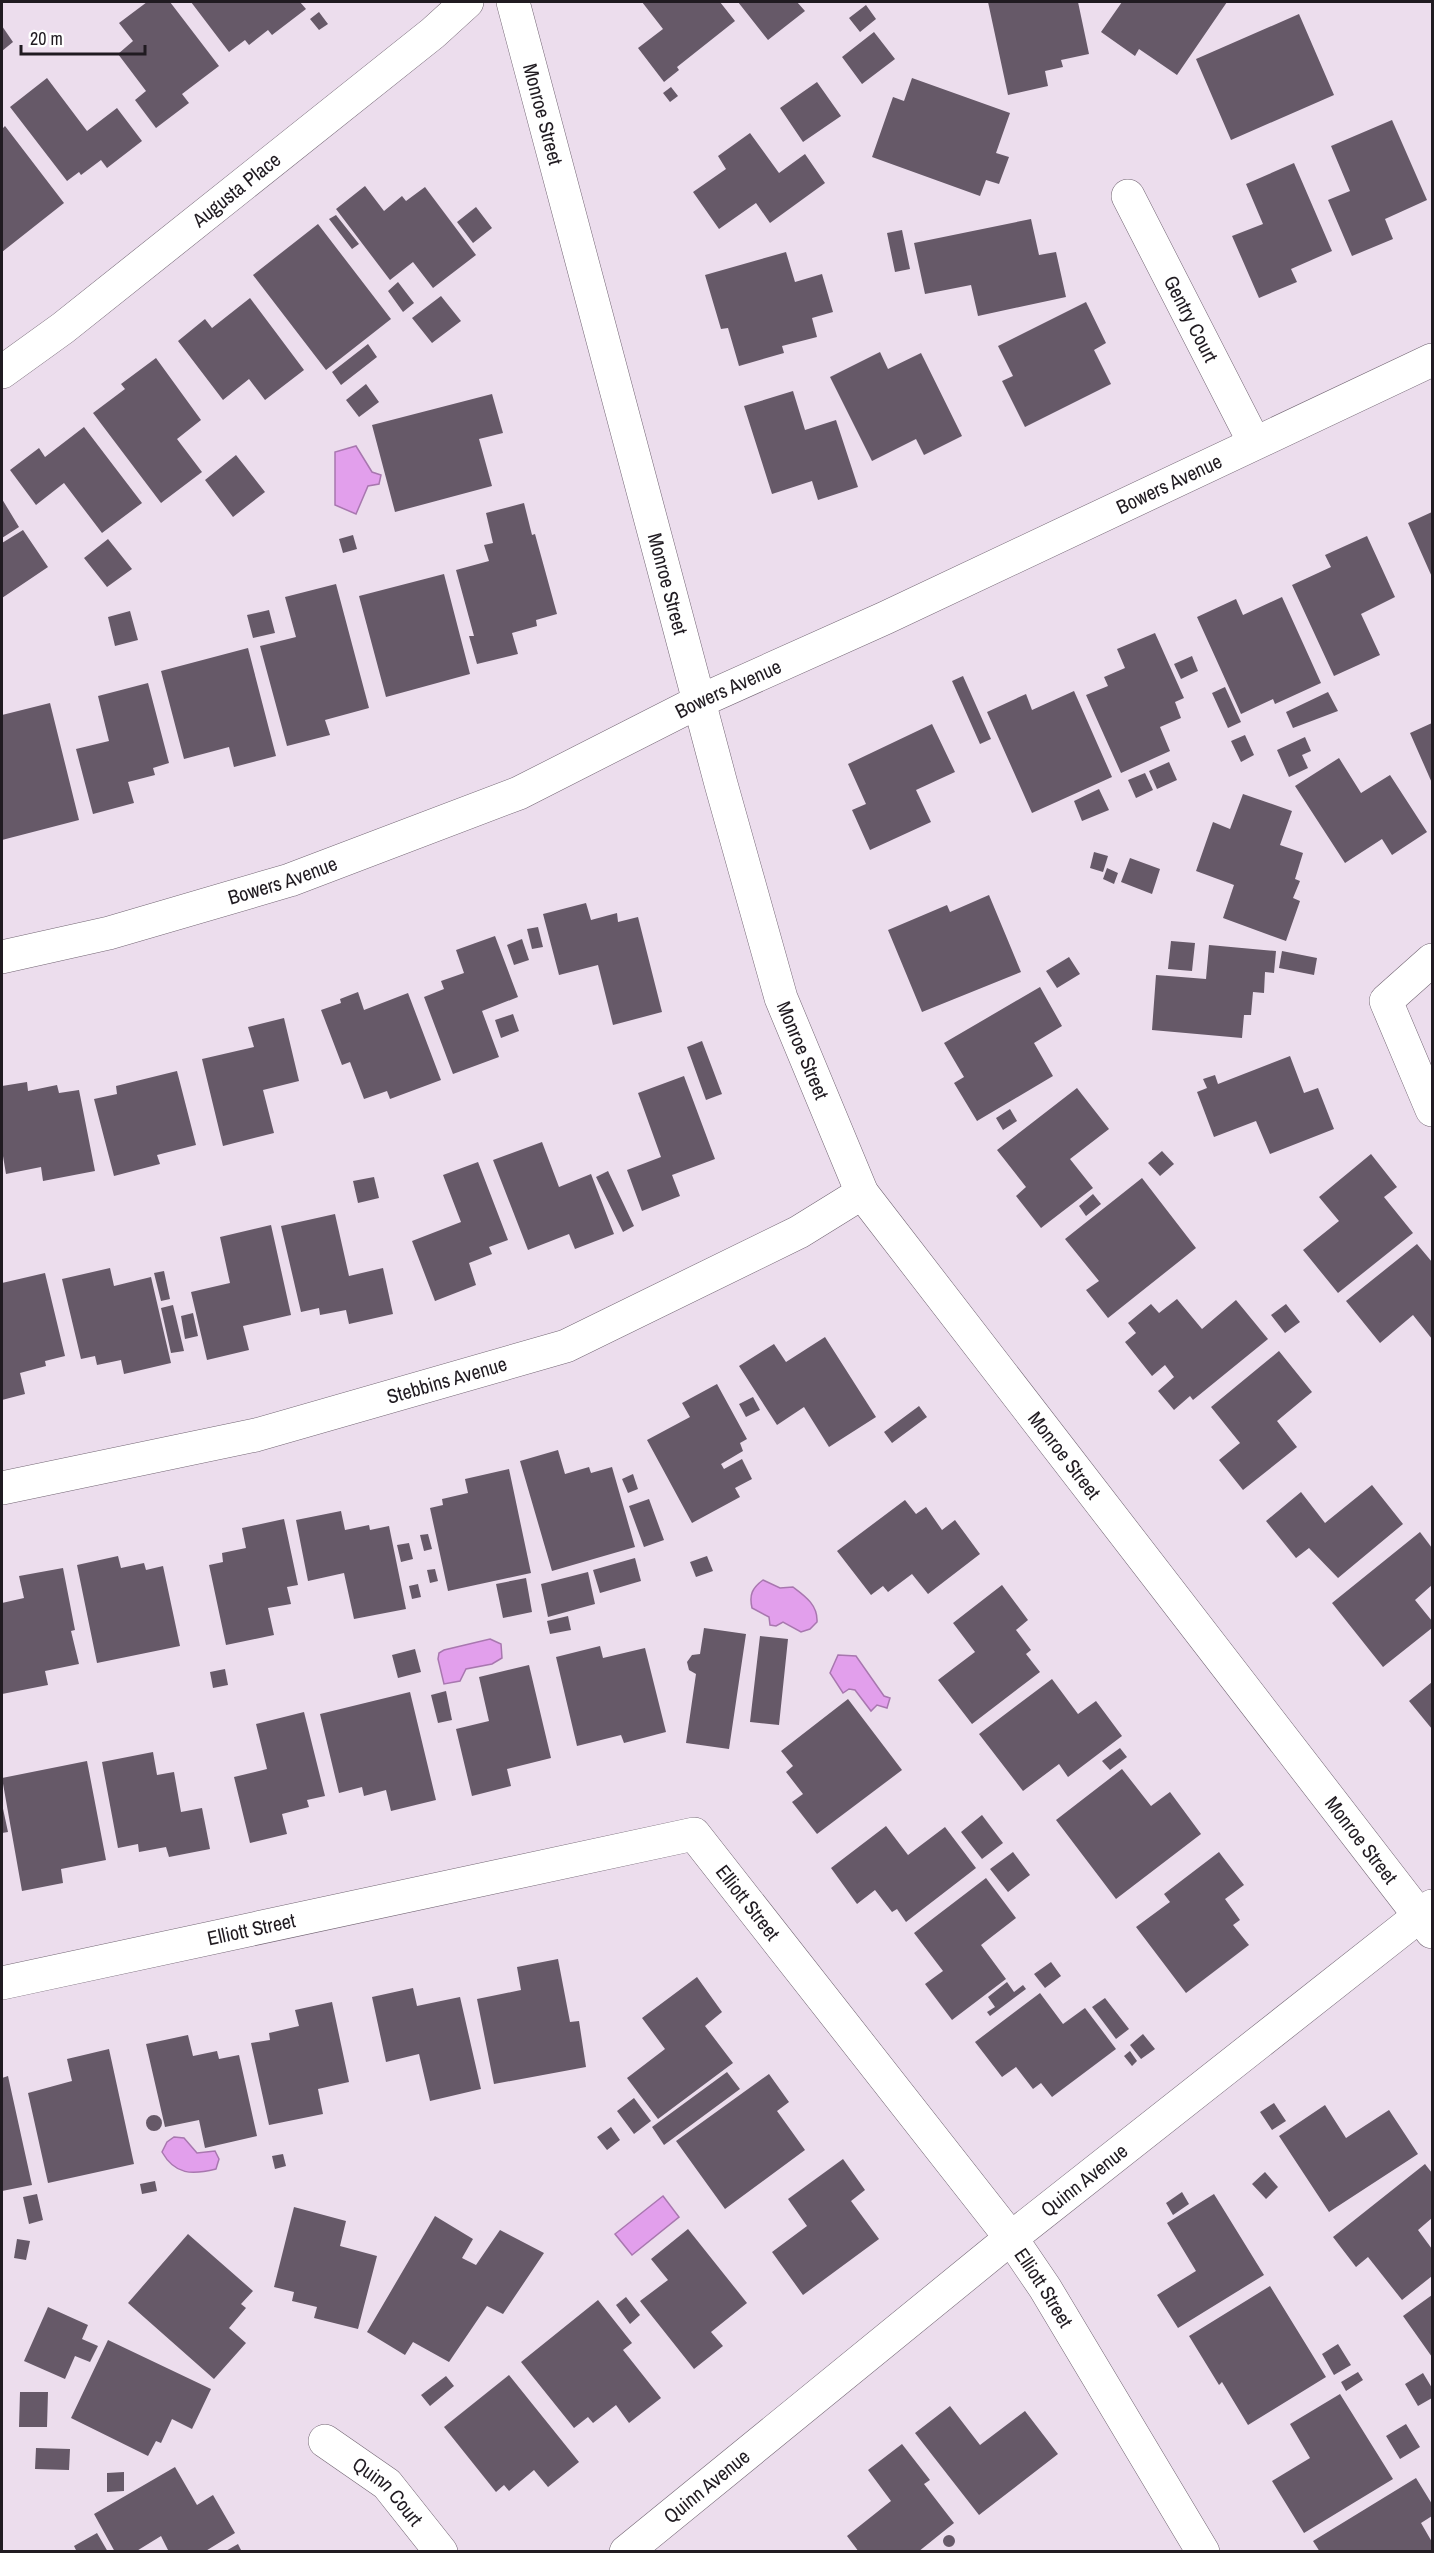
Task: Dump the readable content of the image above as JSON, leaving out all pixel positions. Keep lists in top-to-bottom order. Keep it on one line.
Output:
{"streets":{"street":["Monroe Street","Augusta Place","Gentry Court","Bowers Avenue","Stebbins Avenue","Elliott Street","Quinn Avenue","Quinn Court"]},"crossings":[["Monroe Street","Bowers Avenue"],["Monroe Street","Stebbins Avenue"],["Monroe Street","Quinn Avenue"],["Gentry Court","Bowers Avenue"],["Elliott Street","Quinn Avenue"]],"scale_bar":"20 m"}
